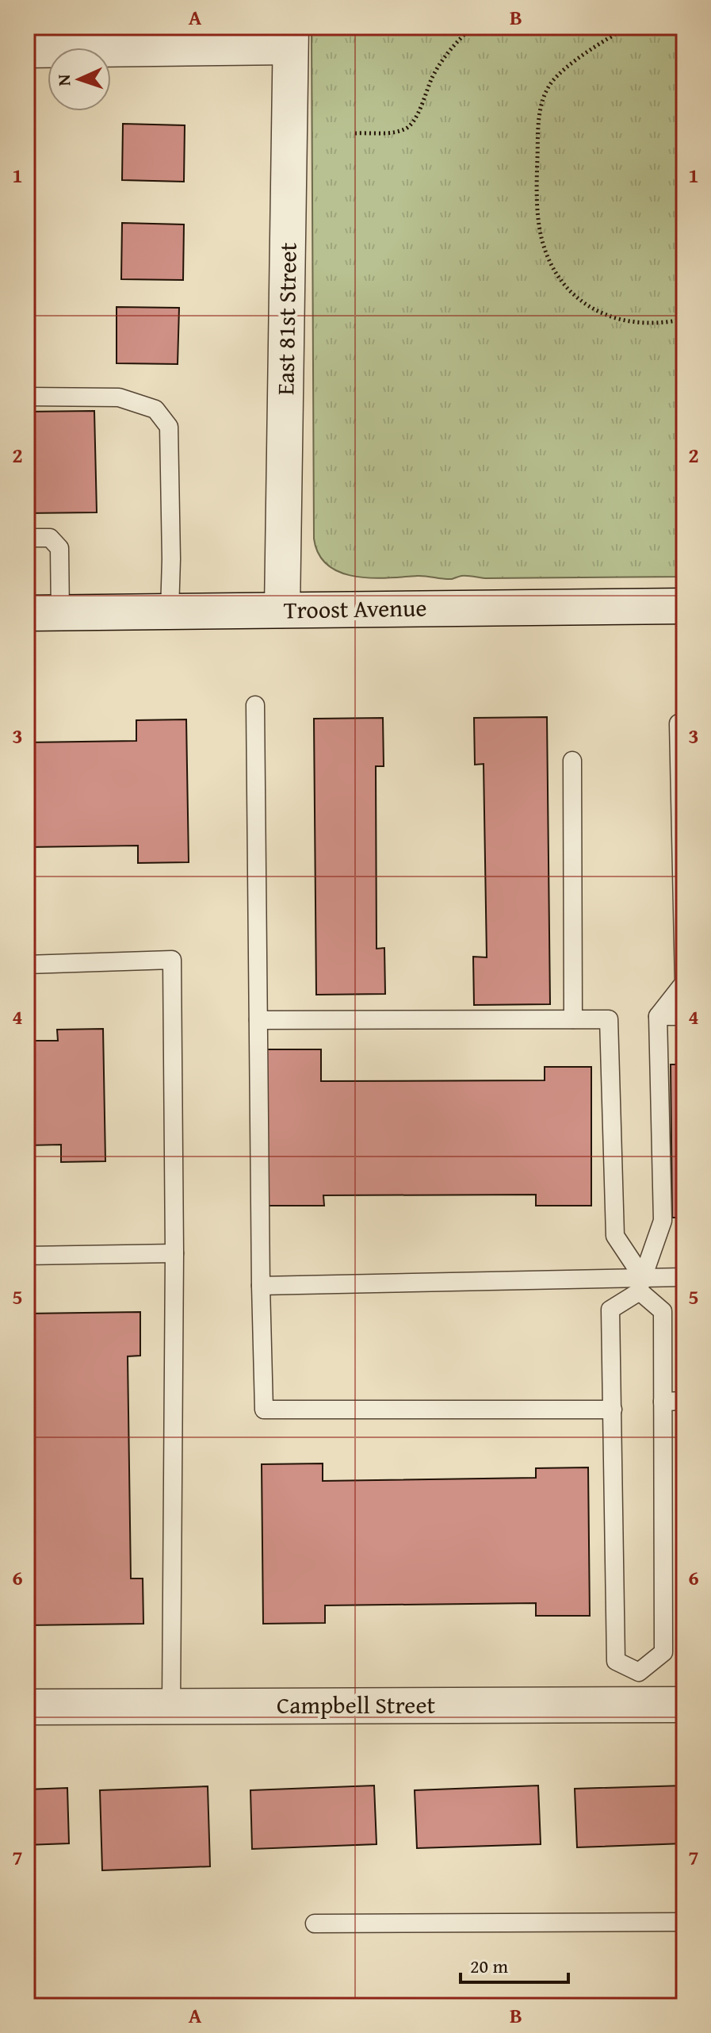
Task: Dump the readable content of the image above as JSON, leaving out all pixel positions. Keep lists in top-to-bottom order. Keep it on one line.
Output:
{"streets":{"street":["East 81st Street","Troost Avenue","Campbell Street"]},"crossings":[["East 81st Street","Troost Avenue"]],"scale_bar":"20 m","north":"left","grid":{"columns":["A","B"],"rows":["1","2","3","4","5","6","7"]}}
